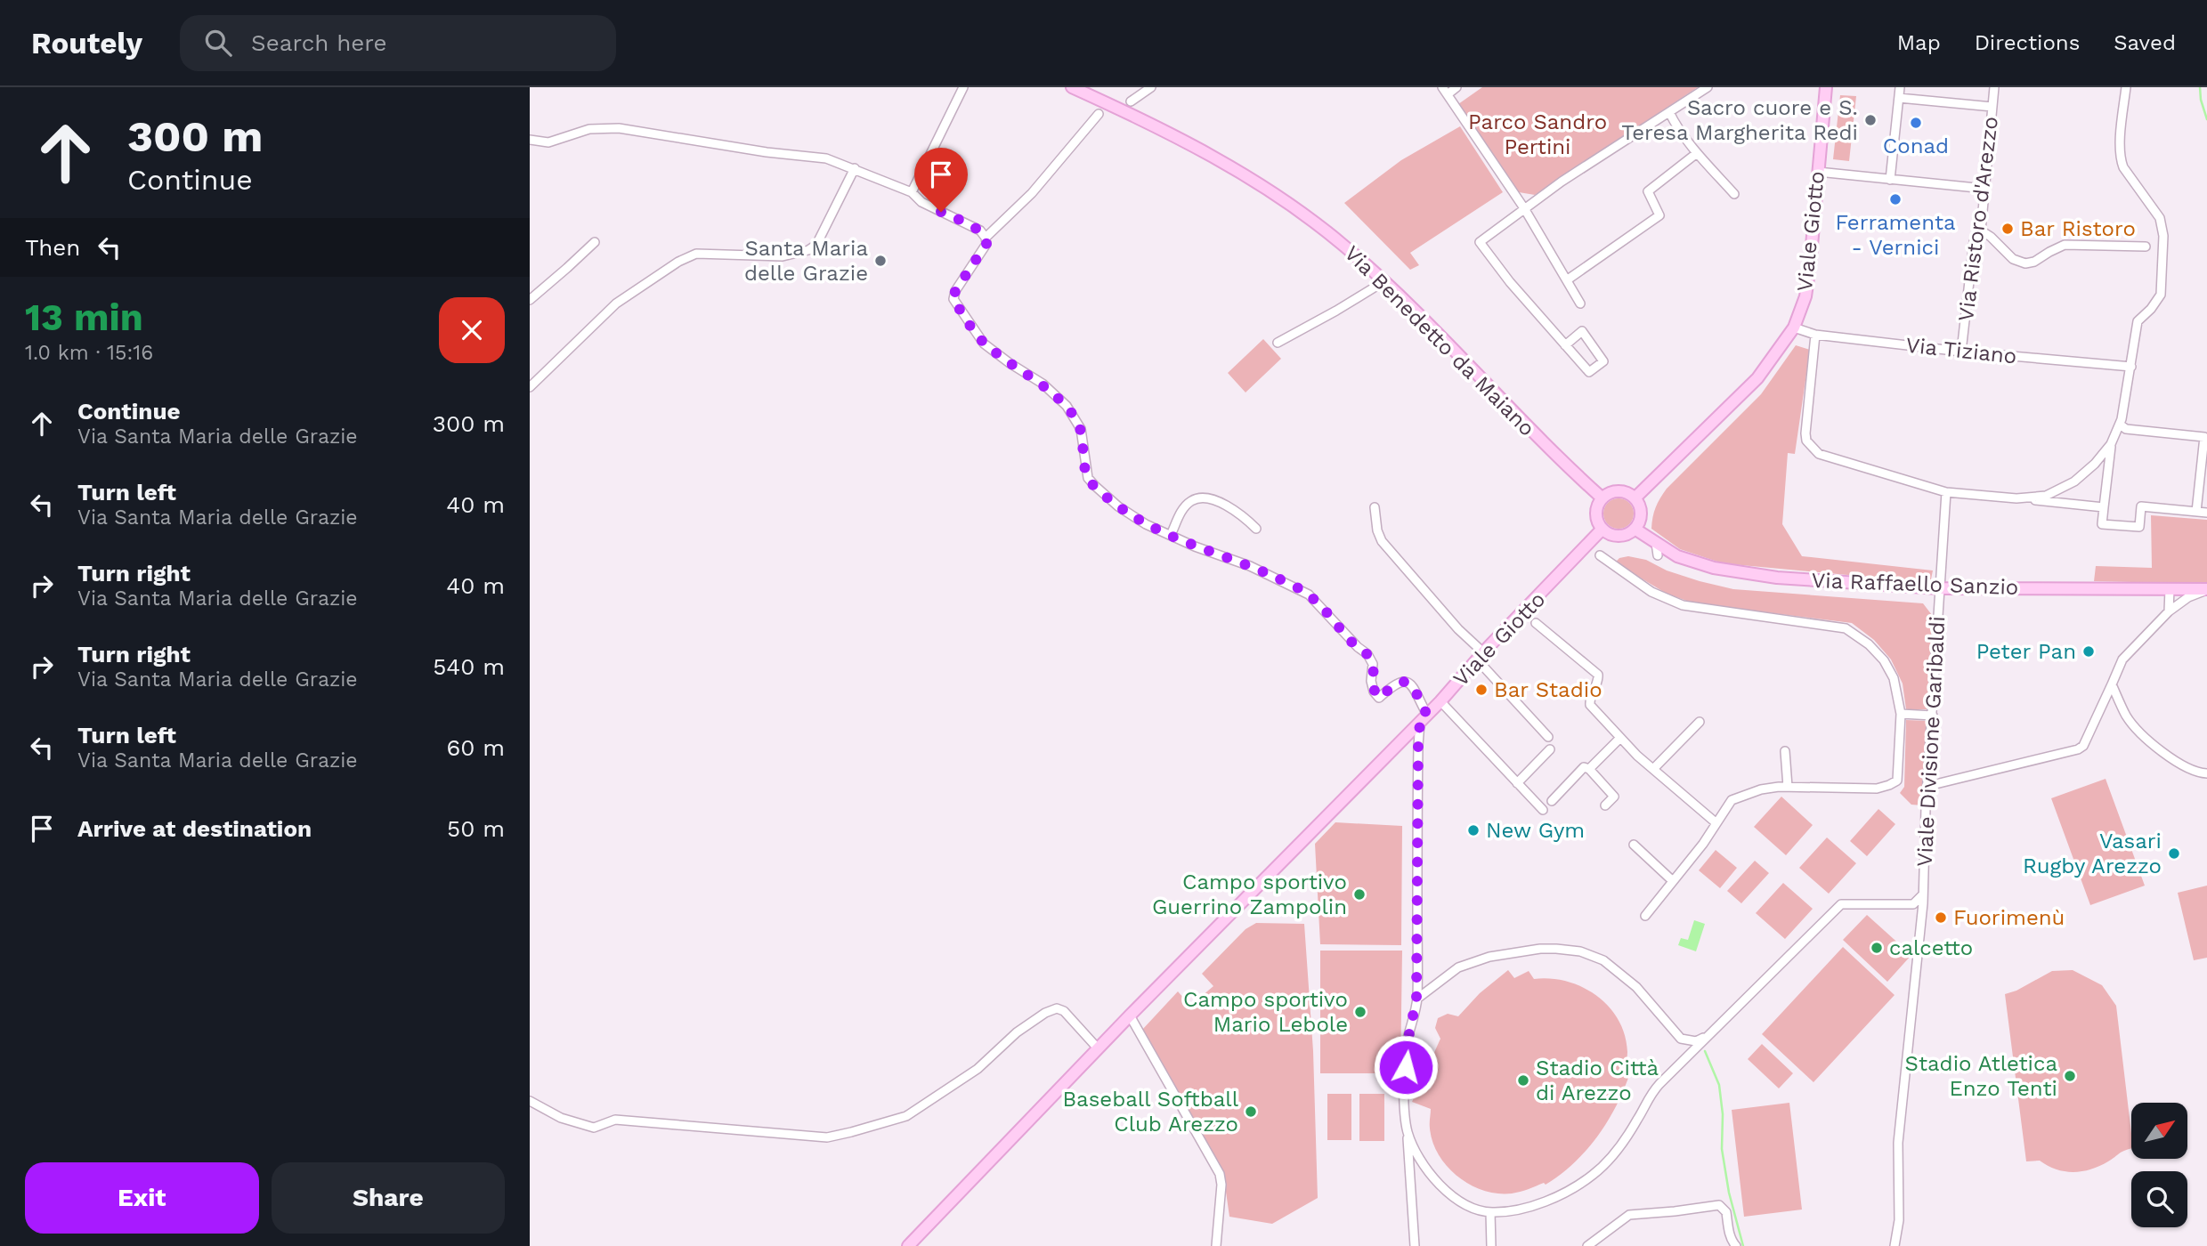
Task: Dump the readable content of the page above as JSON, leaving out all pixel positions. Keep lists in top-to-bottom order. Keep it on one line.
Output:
{"streets":{"street":["Via Ristoro d'Arezzo","Viale Giotto","Via Benedetto da Maiano","Via Tiziano","Via Raffaello Sanzio","Viale Divisione Garibaldi"]},"crossings":[["Via Ristoro d'Arezzo","Via Tiziano"],["Viale Giotto","Via Benedetto da Maiano"],["Viale Giotto","Via Tiziano"],["Viale Giotto","Via Raffaello Sanzio"],["Via Benedetto da Maiano","Via Raffaello Sanzio"],["Via Raffaello Sanzio","Viale Divisione Garibaldi"]],"parks":["Parco Sandro Pertini"],"places":["Sacro cuore e S. Teresa Margherita Redi","Conad","Ferramenta - Vernici","Bar Ristoro","Santa Maria delle Grazie","Peter Pan","Bar Stadio","New Gym","Vasari Rugby Arezzo","Campo sportivo Guerrino Zampolin","Fuorimenù","calcetto","Campo sportivo Mario Lebole","Stadio Atletica Enzo Tenti","Stadio Città di Arezzo","Baseball Softball Club Arezzo"],"north":"top right","page":{"header":"Routely","search":"Search here","nav":["Map","Directions","Saved"],"turn":["300 m","Continue"],"then":"Then","heading":["13 min","1.0 km · 15:16"],"list":[{"name":"Continue","note":"Via Santa Maria delle Grazie","value":"300 m"},{"name":"Turn left","note":"Via Santa Maria delle Grazie","value":"40 m"},{"name":"Turn right","note":"Via Santa Maria delle Grazie","value":"40 m"},{"name":"Turn right","note":"Via Santa Maria delle Grazie","value":"540 m"},{"name":"Turn left","note":"Via Santa Maria delle Grazie","value":"60 m"},{"name":"Arrive at destination","value":"50 m"}],"buttons":["Exit","Share"]}}
